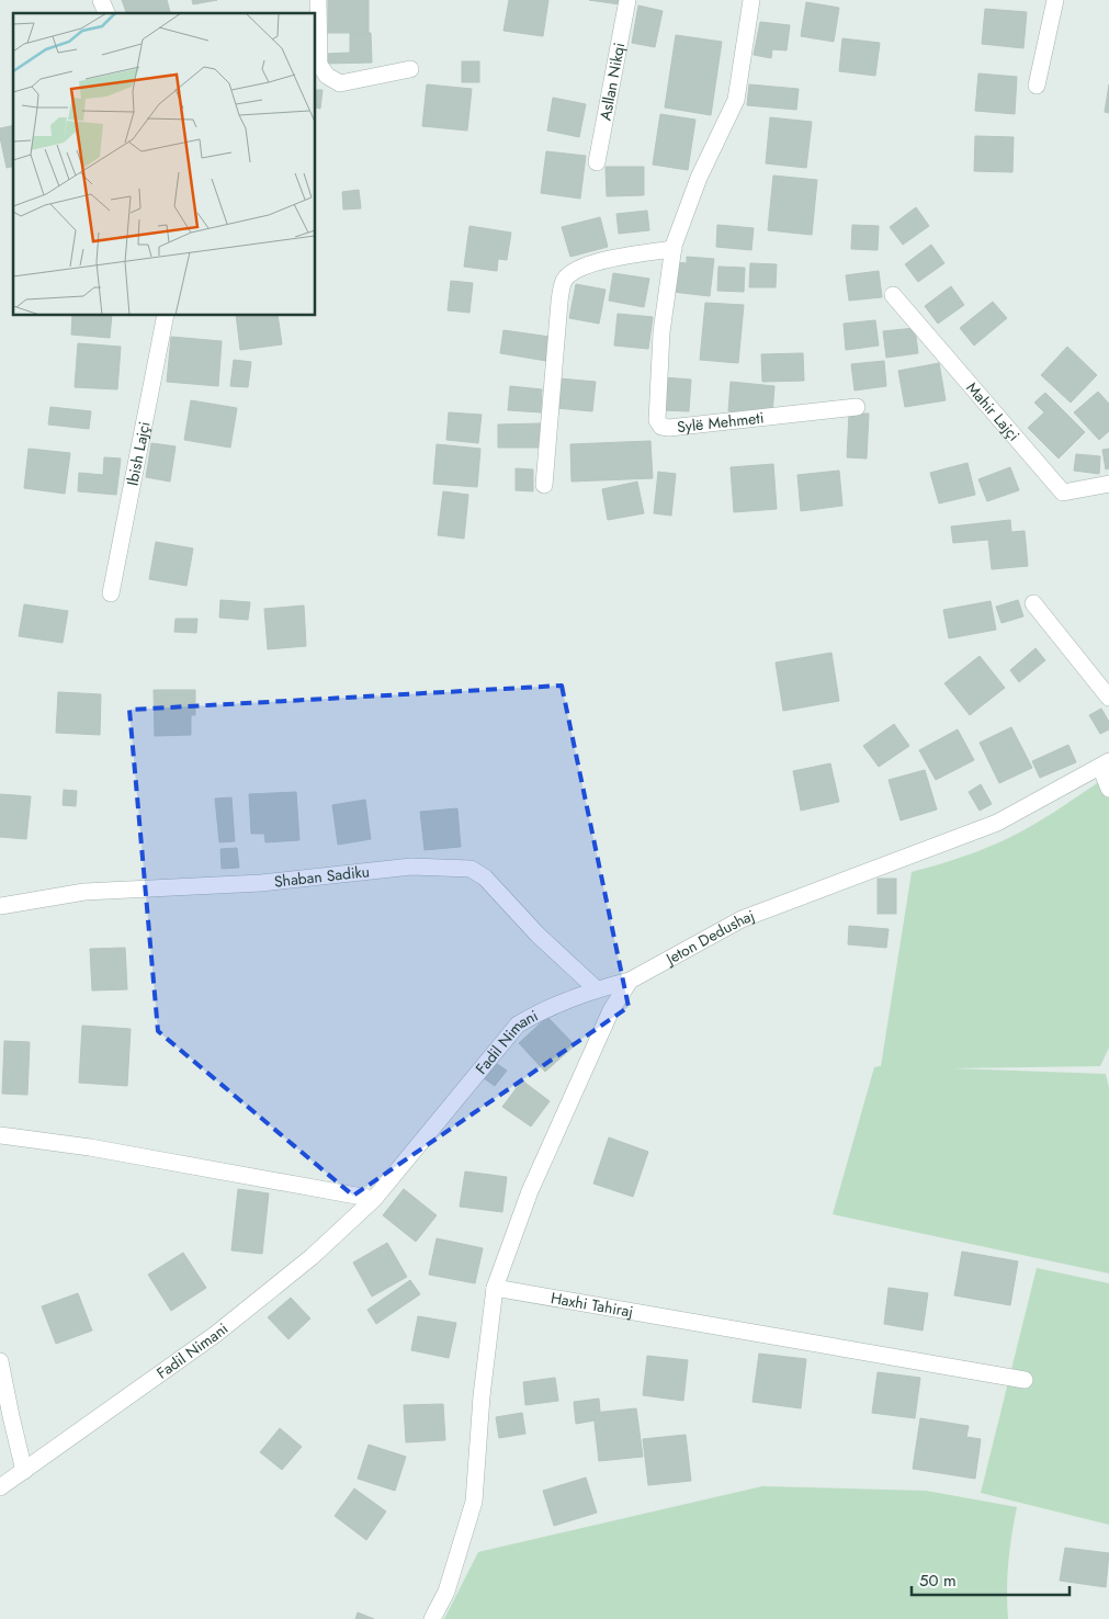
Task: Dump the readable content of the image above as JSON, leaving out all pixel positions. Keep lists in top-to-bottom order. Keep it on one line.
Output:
{"streets":{"street":["Asllan Nikqi","Mahir Lajçi","Sylë Mehmeti","Ibish Lajçi","Shaban Sadiku","Jeton Dedushaj","Fadil Nimani","Haxhi Tahiraj"]},"crossings":[["Shaban Sadiku","Fadil Nimani"],["Jeton Dedushaj","Fadil Nimani"],["Jeton Dedushaj","Haxhi Tahiraj"]],"scale_bar":"50 m"}
